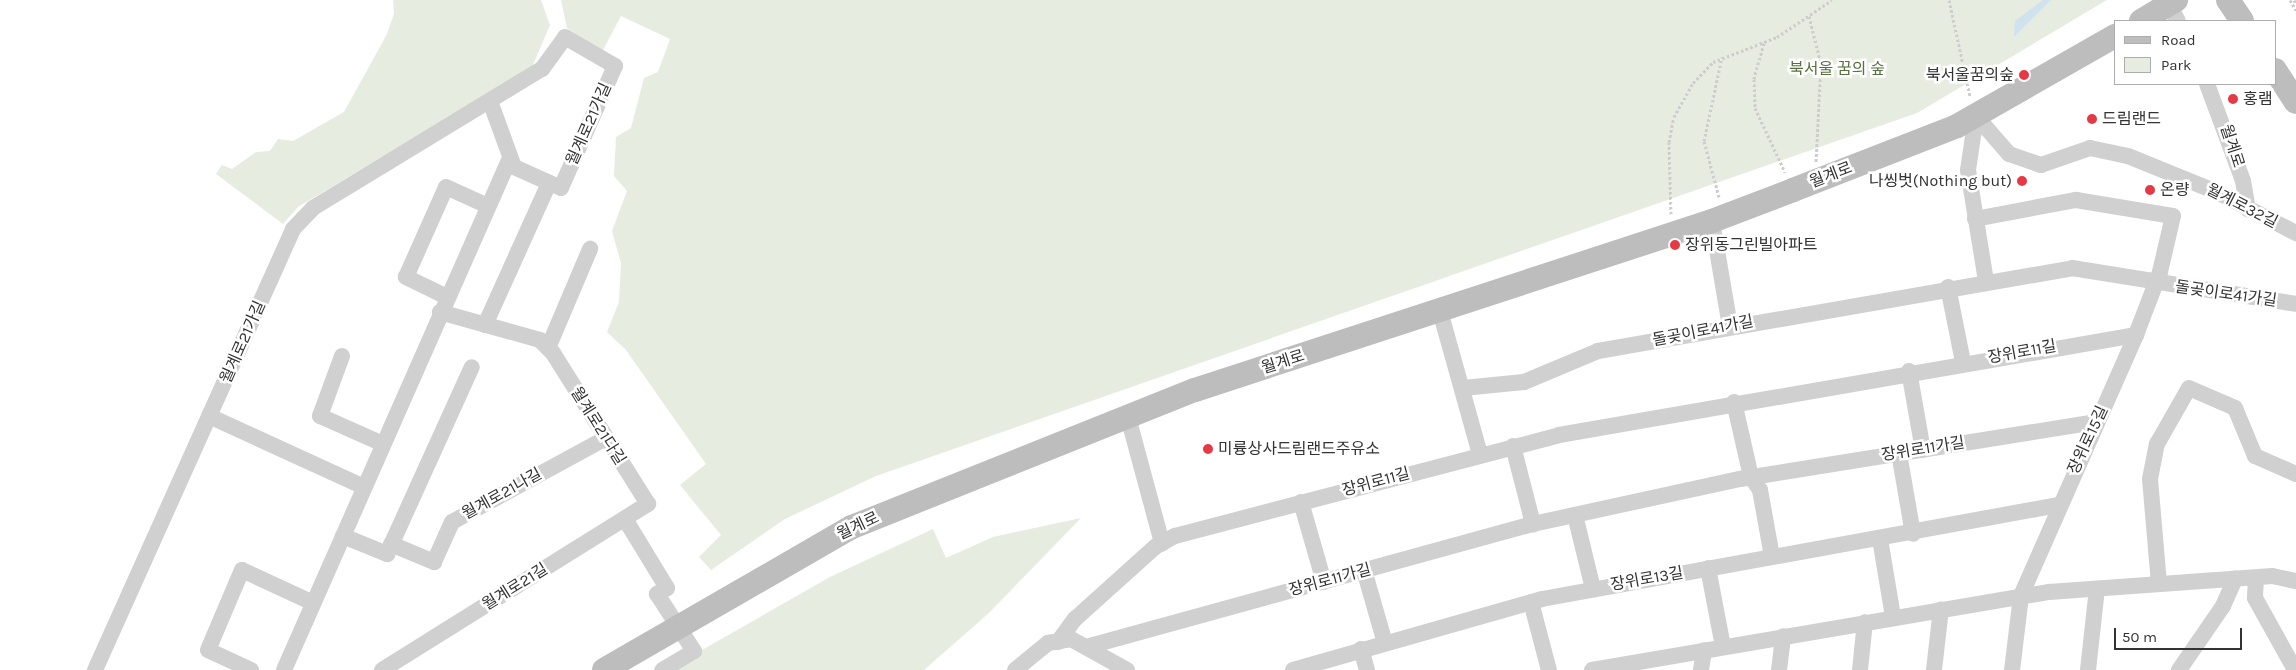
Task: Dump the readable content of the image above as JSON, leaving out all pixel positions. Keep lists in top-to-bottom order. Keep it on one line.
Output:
{"streets":{"main road":["월계로"],"street":["월계로21가길","월계로32길","돌곶이로41가길","장위로11길","월계로21다길","장위로15길","장위로11가길","월계로21나길","장위로13길","월계로21길"]},"crossings":[["월계로","월계로32길"],["돌곶이로41가길","장위로15길"],["장위로11길","장위로15길"],["월계로21다길","월계로21나길"],["월계로21다길","월계로21길"],["장위로15길","장위로11가길"],["장위로15길","장위로13길"]],"parks":["북서울 꿈의 숲"],"places":["북서울꿈의숲","홍램","드림랜드","나씽벗(Nothing but)","온량","장위동그린빌아파트","미륭상사드림랜드주유소"],"legend":["Road","Park"],"scale_bar":"50 m"}
